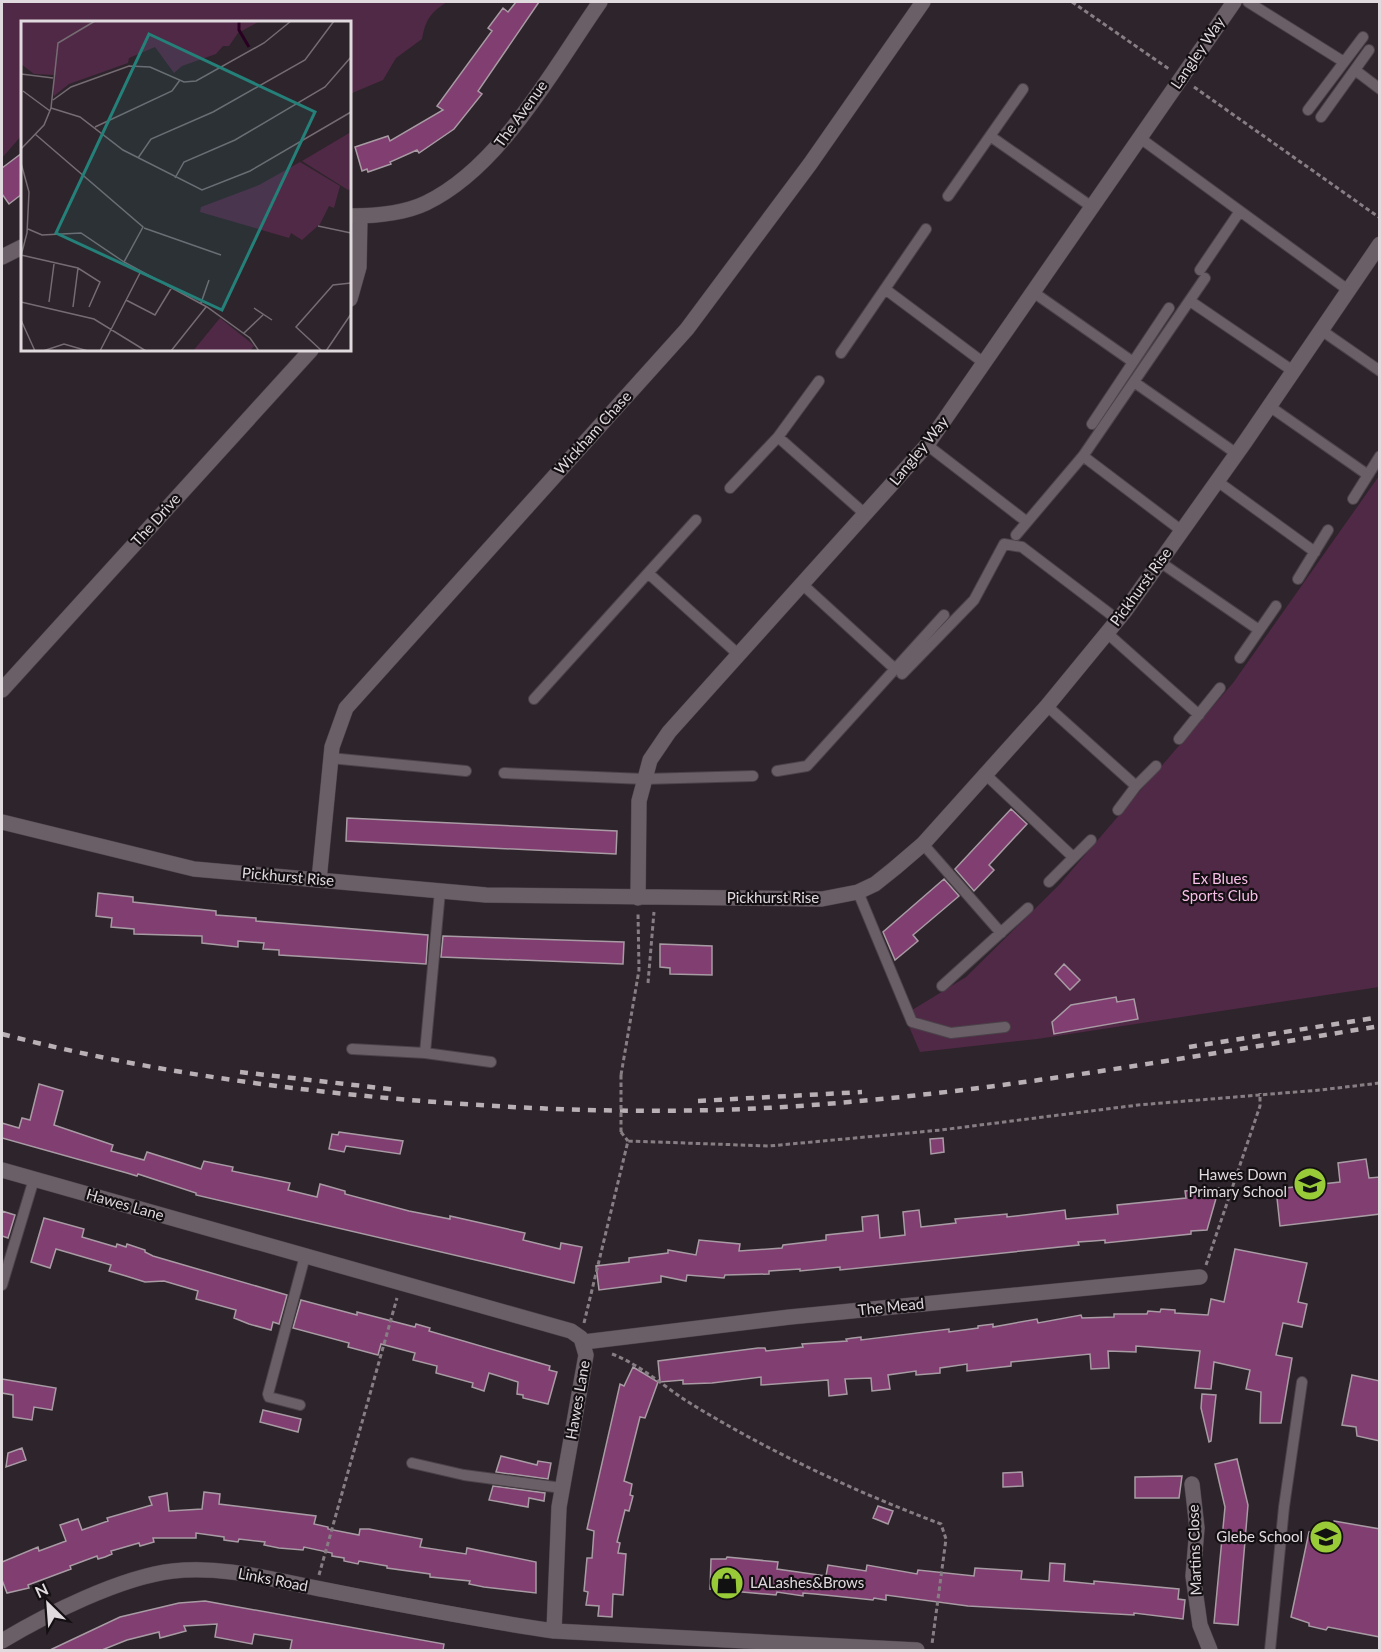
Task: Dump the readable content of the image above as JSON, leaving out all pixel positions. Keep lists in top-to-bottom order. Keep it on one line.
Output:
{"streets":{"street":["Langley Way","The Avenue","Wickham Chase","The Drive","Pickhurst Rise","Hawes Lane","The Mead","Martins Close","Links Road"]},"crossings":[["Langley Way","Pickhurst Rise"],["Wickham Chase","Pickhurst Rise"],["Hawes Lane","The Mead"],["Hawes Lane","Links Road"]],"parks":["Ex Blues Sports Club"],"places":{"school or university":["Hawes Down Primary School","Glebe School"],"shop":["LALashes&Brows"]},"north":"top left"}
